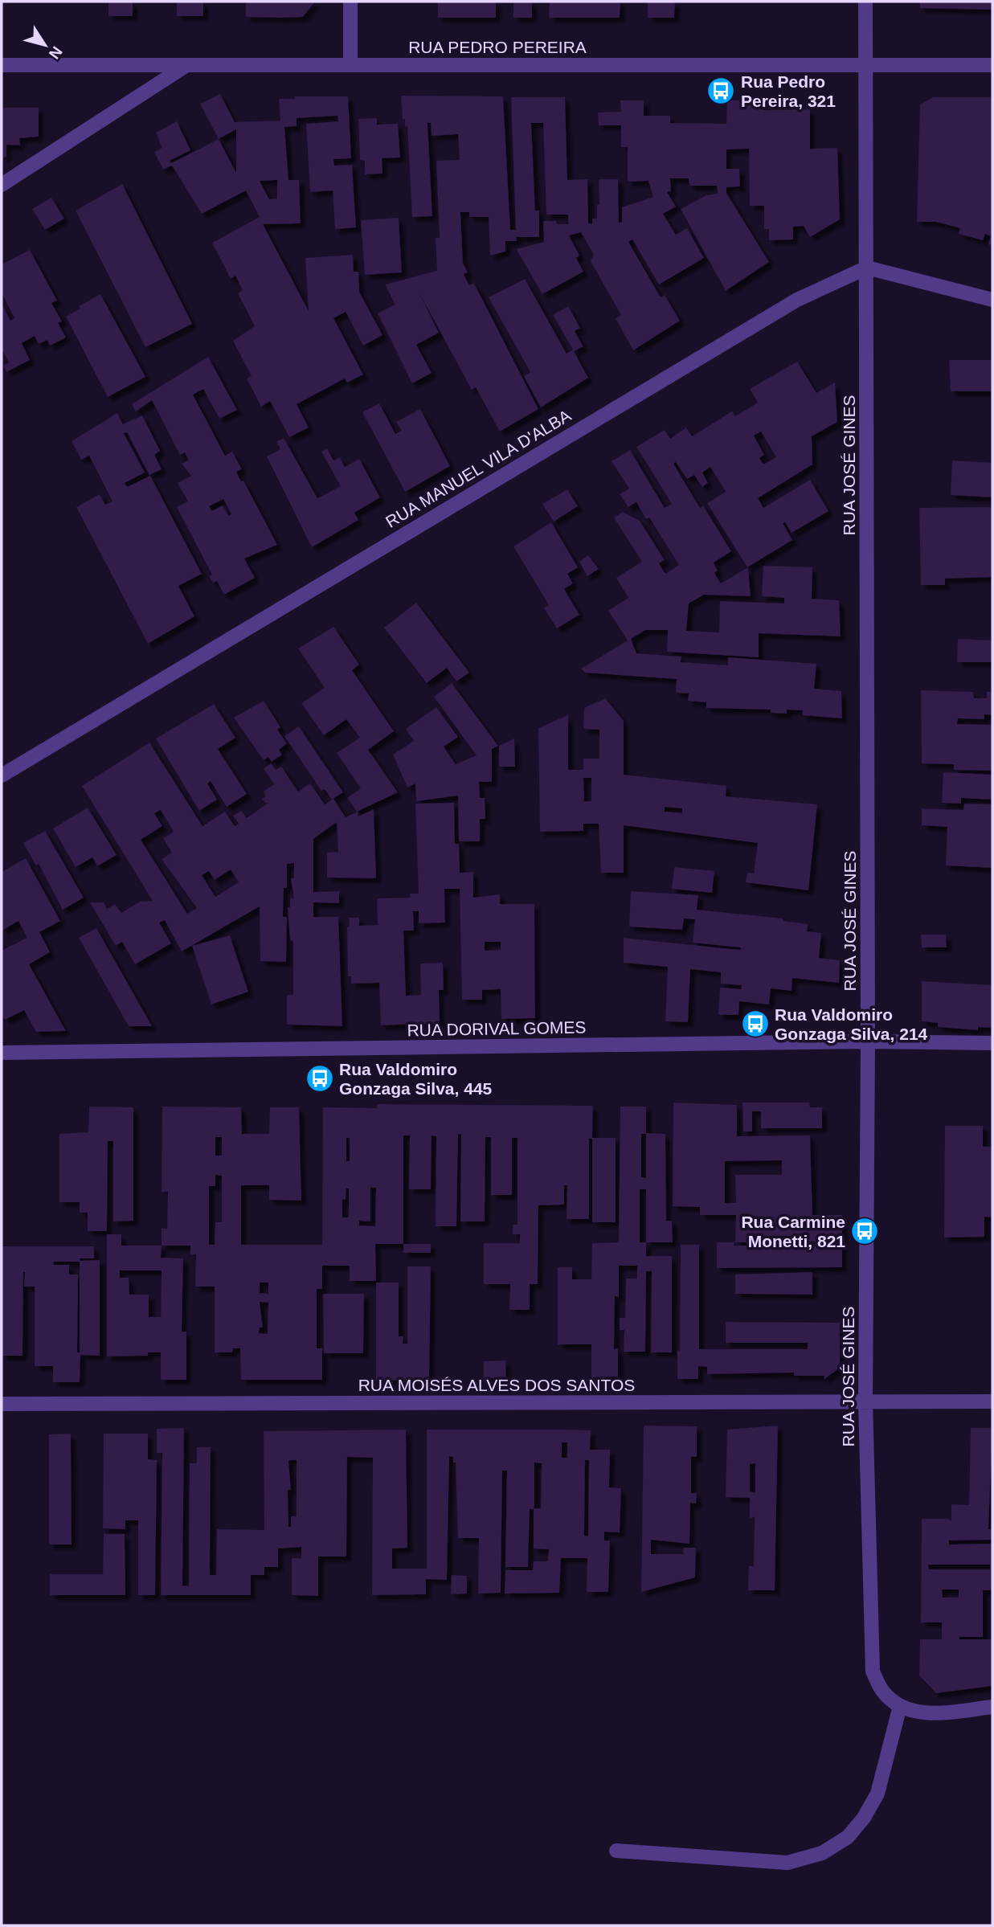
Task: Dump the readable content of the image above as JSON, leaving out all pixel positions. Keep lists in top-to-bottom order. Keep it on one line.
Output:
{"streets":{"street":["RUA PEDRO PEREIRA","RUA JOSÉ GINES","RUA MANUEL VILA D'ALBA","RUA DORIVAL GOMES","RUA MOISÉS ALVES DOS SANTOS"]},"crossings":[["RUA PEDRO PEREIRA","RUA JOSÉ GINES"],["RUA JOSÉ GINES","RUA MANUEL VILA D'ALBA"],["RUA JOSÉ GINES","RUA DORIVAL GOMES"],["RUA JOSÉ GINES","RUA MOISÉS ALVES DOS SANTOS"]],"places":{"bus stop":["Rua Pedro Pereira, 321","Rua Valdomiro Gonzaga Silva, 214","Rua Valdomiro Gonzaga Silva, 445","Rua Carmine Monetti, 821"]},"north":"bottom right"}
